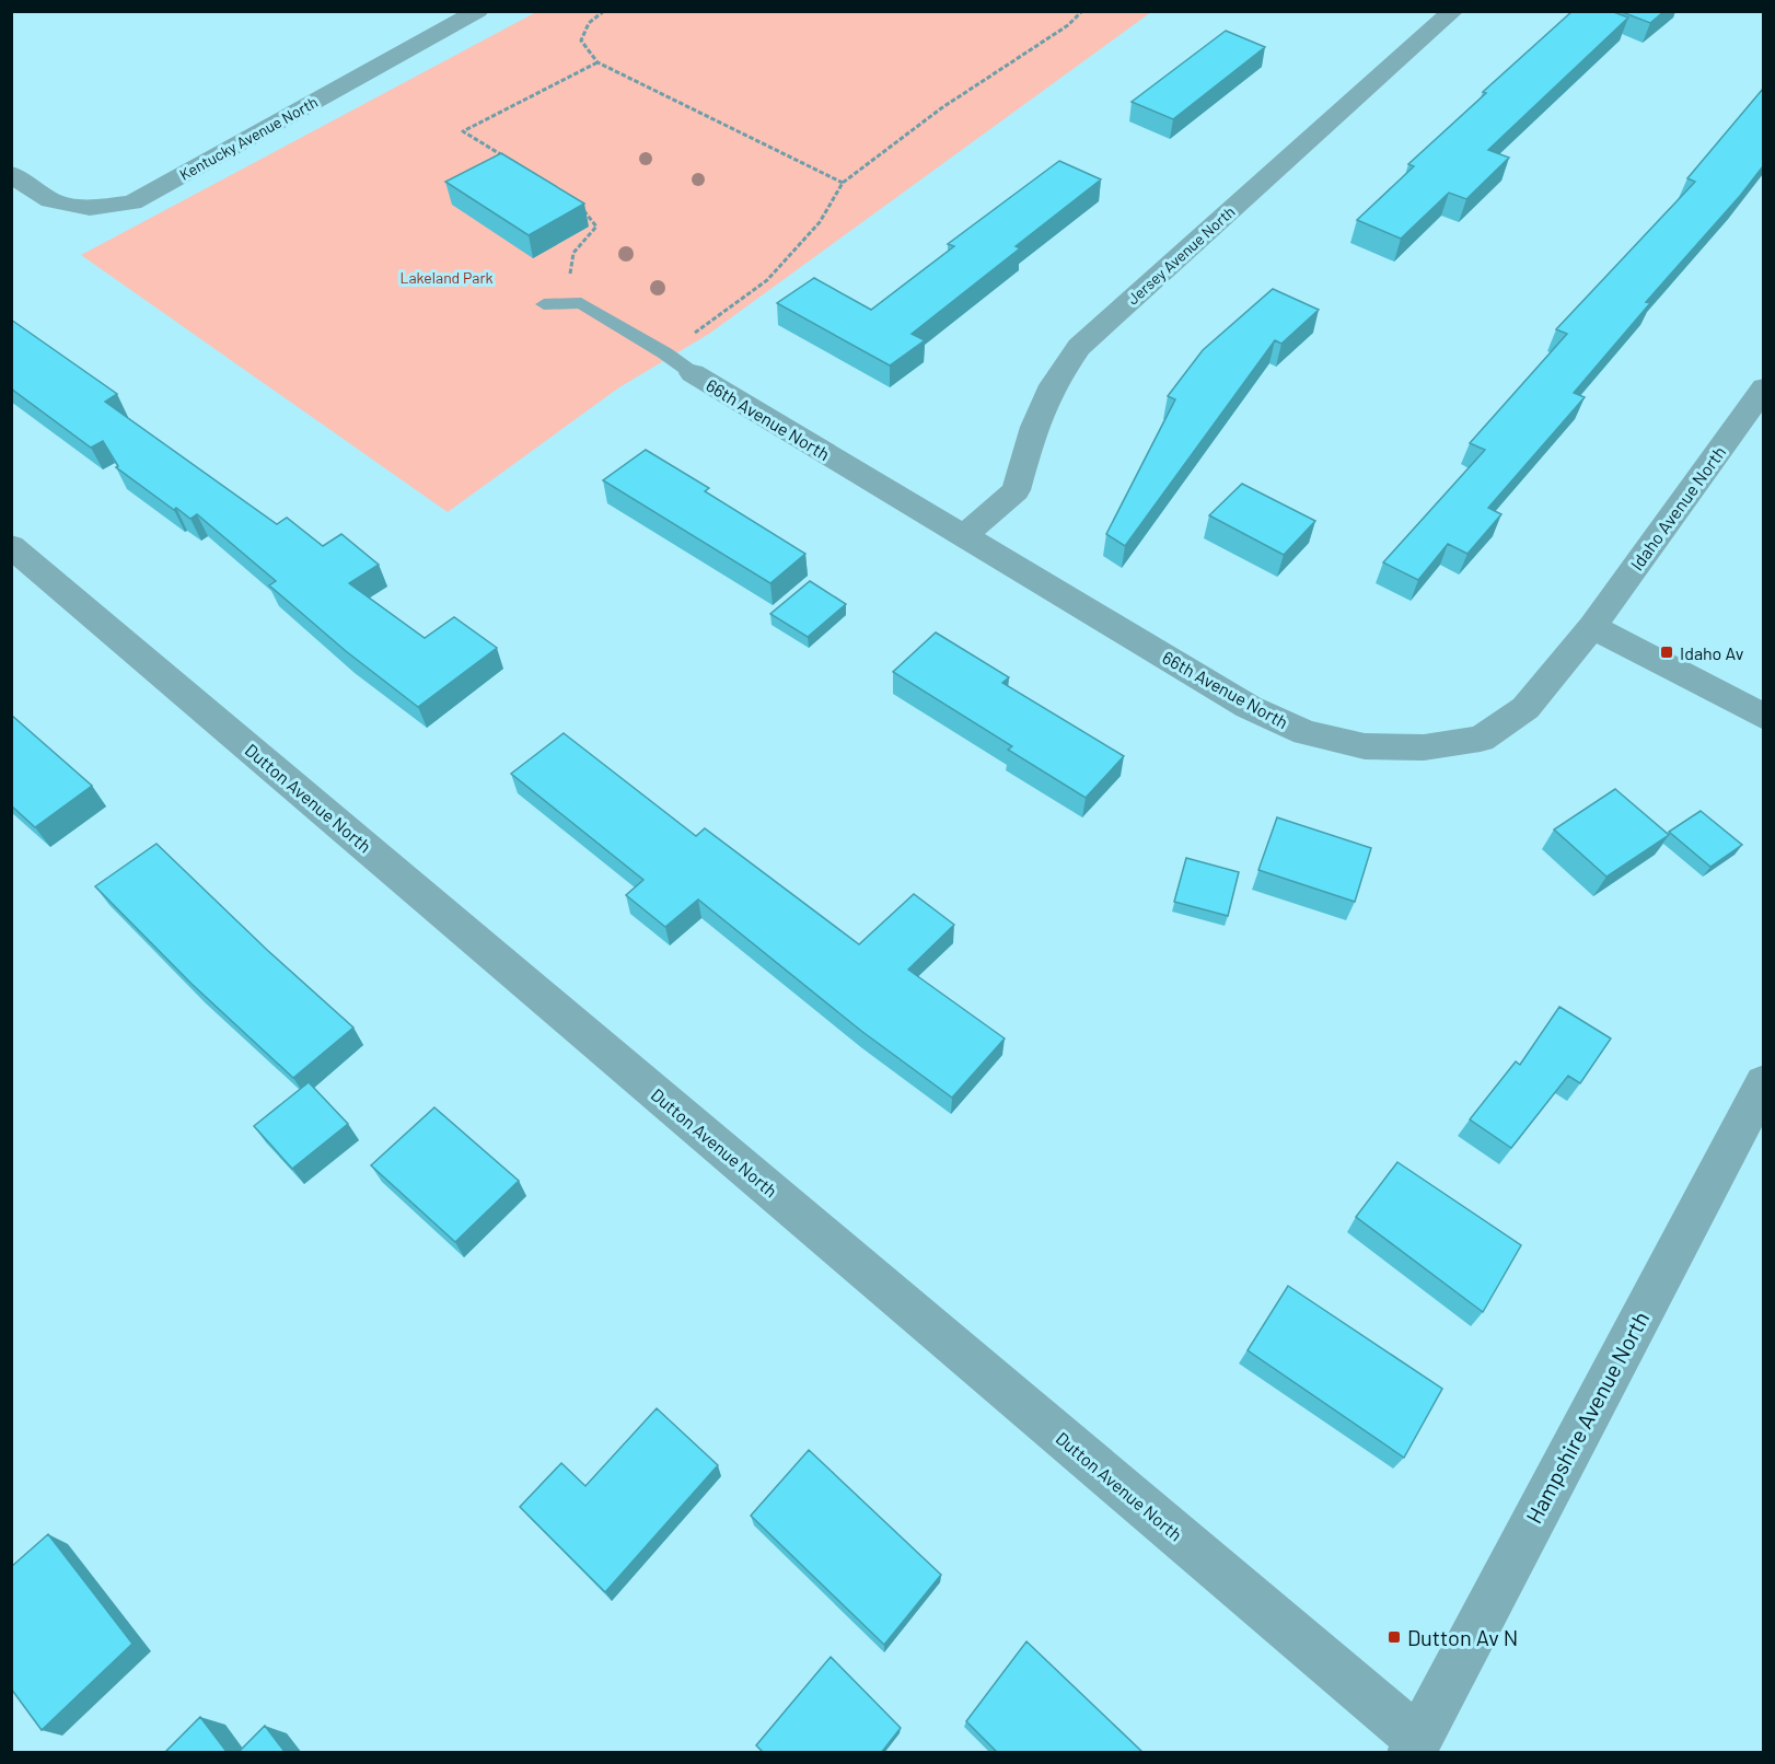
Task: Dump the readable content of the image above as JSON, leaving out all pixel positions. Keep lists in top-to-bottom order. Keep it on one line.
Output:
{"streets":{"street":["Kentucky Avenue North","Jersey Avenue North","66th Avenue North","Idaho Avenue North","Dutton Avenue North","Hampshire Avenue North"]},"crossings":[["Jersey Avenue North","66th Avenue North"],["66th Avenue North","Idaho Avenue North"],["Dutton Avenue North","Hampshire Avenue North"]],"parks":["Lakeland Park"],"places":{"transit":["Idaho Av","Dutton Av N"]}}
